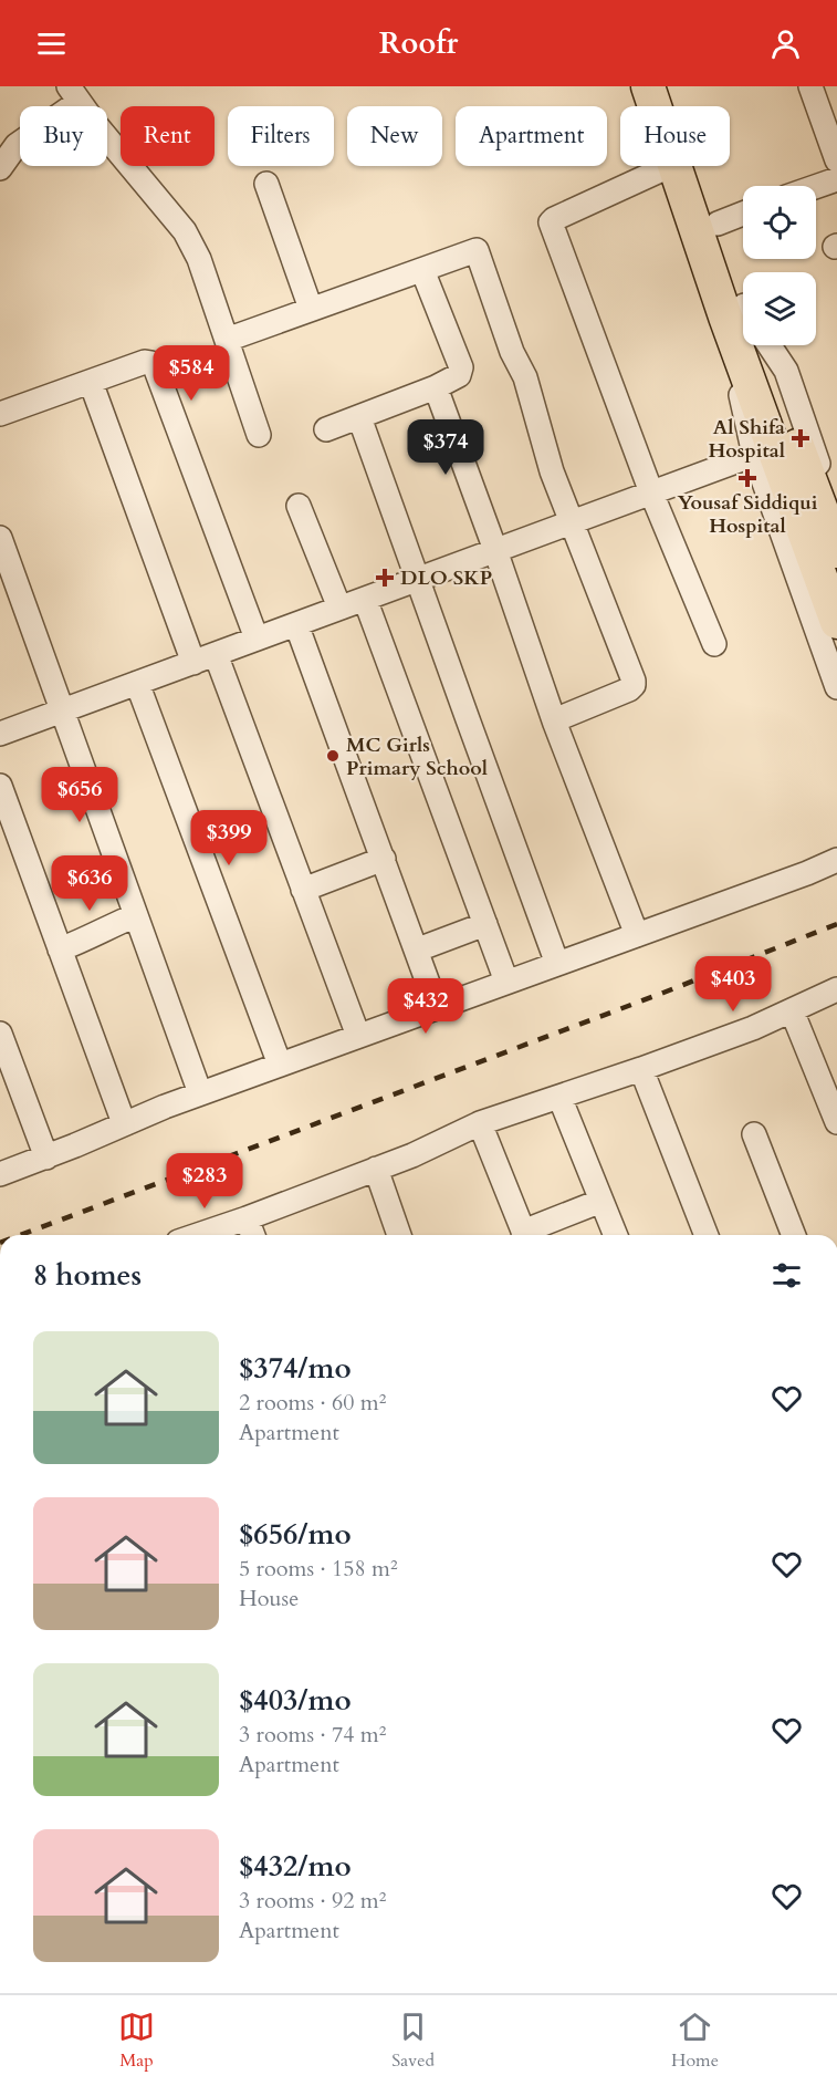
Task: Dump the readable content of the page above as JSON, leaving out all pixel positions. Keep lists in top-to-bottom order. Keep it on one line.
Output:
{"places":{"health":["Al Shifa Hospital","Yousaf Siddiqui Hospital","DLO SKP"],"other":["MC Girls Primary School"]},"page":{"header":"Roofr","chip":["Buy","Rent","Filters","New","Apartment","House"],"price":["$584","$374","$656","$399","$636","$403","$432","$283"],"heading":"8 homes","list":[{"name":"$374/mo","note":"2 rooms · 60 m² · Apartment"},{"name":"$656/mo","note":"5 rooms · 158 m² · House"},{"name":"$403/mo","note":"3 rooms · 74 m² · Apartment"},{"name":"$432/mo","note":"3 rooms · 92 m² · Apartment"}],"tabs":["Map","Saved","Home"]}}
